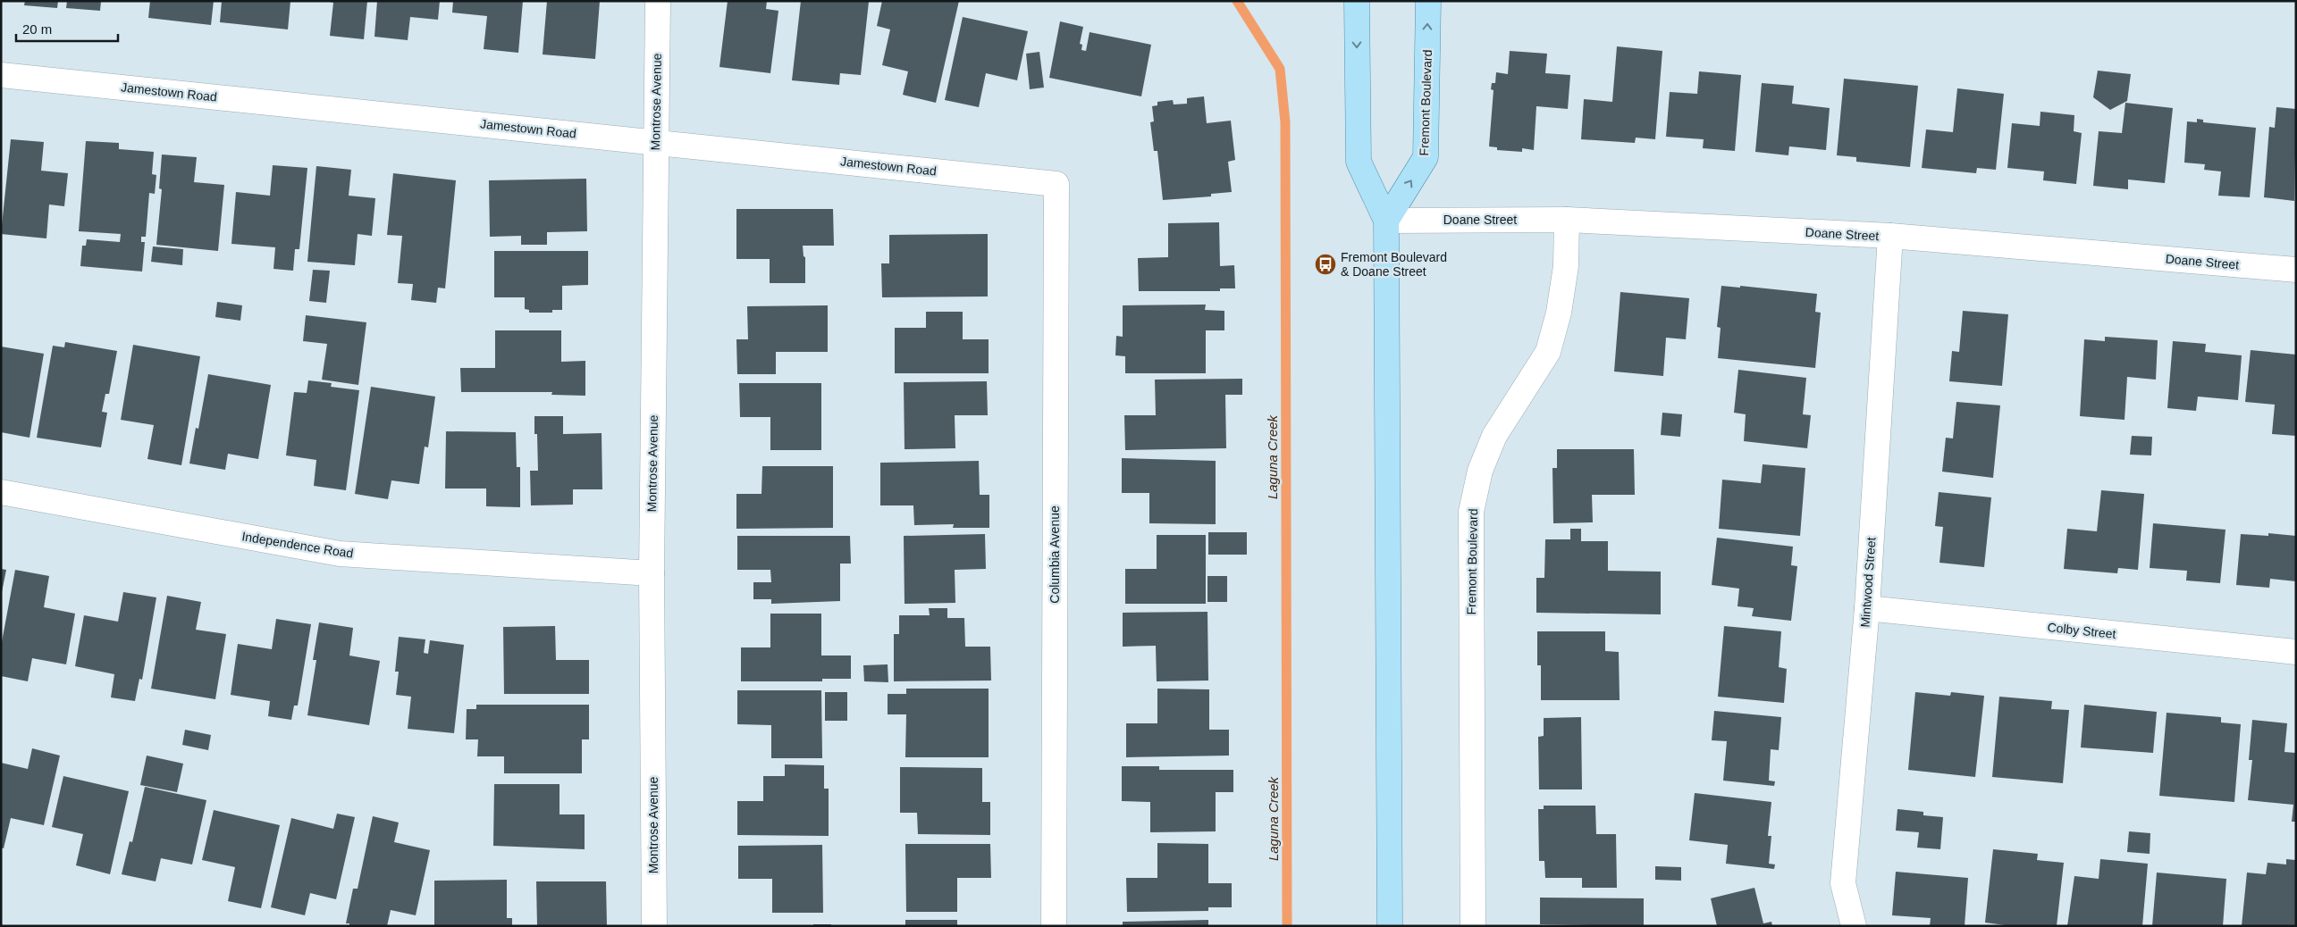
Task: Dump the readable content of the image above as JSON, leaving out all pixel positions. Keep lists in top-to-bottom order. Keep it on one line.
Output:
{"streets":{"main road":["Fremont Boulevard"],"street":["Jamestown Road","Montrose Avenue","Doane Street","Independence Road","Columbia Avenue","Mintwood Street","Colby Street"]},"crossings":[["Jamestown Road","Montrose Avenue"],["Jamestown Road","Columbia Avenue"],["Montrose Avenue","Independence Road"],["Fremont Boulevard","Doane Street"],["Doane Street","Mintwood Street"],["Mintwood Street","Colby Street"]],"water":["Laguna Creek"],"places":{"bus stop":["Fremont Boulevard & Doane Street"]},"scale_bar":"20 m"}
